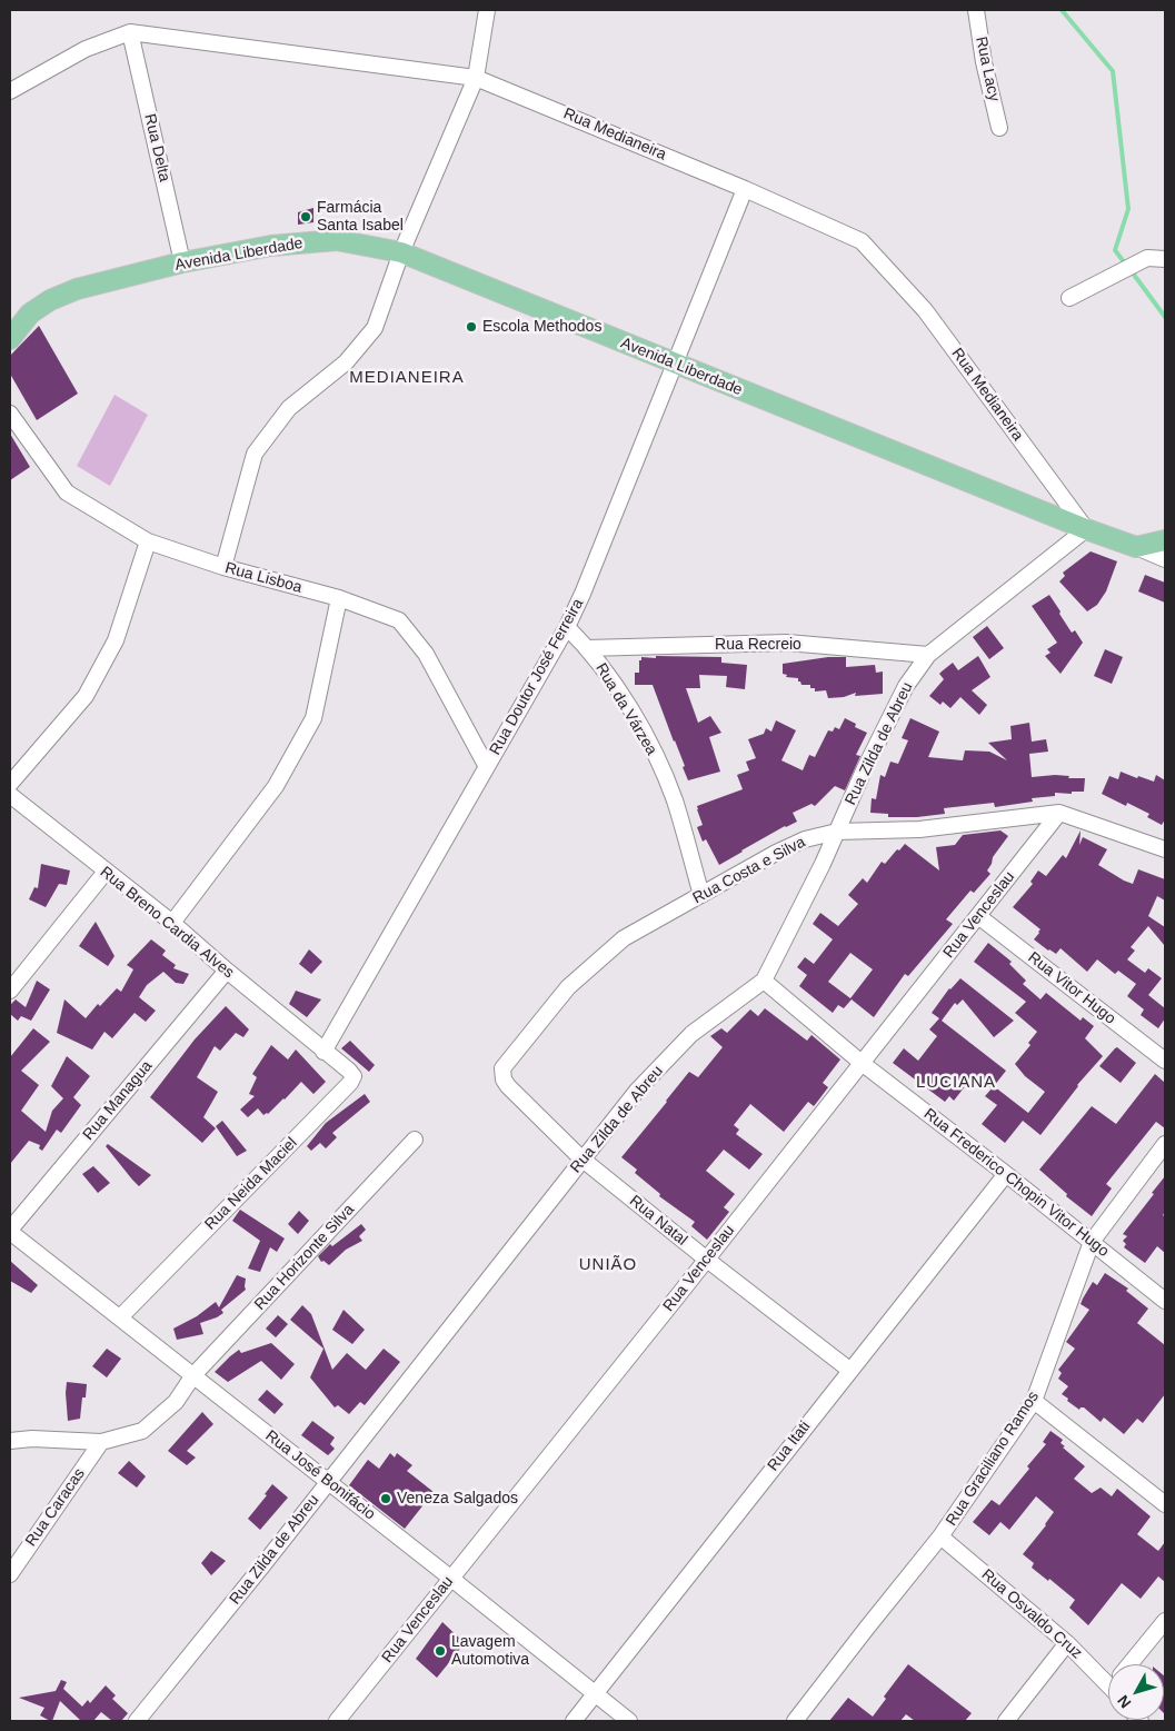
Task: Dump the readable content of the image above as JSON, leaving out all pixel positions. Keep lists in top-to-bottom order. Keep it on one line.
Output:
{"streets":{"main road":["Avenida Liberdade"],"street":["Rua Lacy","Rua Medianeira","Rua Delta","Rua Lisboa","Rua Recreio","Rua Doutor José Ferreira","Rua da Várzea","Rua Zilda de Abreu","Rua Costa e Silva","Rua Venceslau","Rua Breno Cardia Alves","Rua Vitor Hugo","Rua Managua","Rua Frederico Chopin Vitor Hugo","Rua Neida Maciel","Rua Natal","Rua Horizonte Silva","Rua Itati","Rua Graciliano Ramos","Rua José Bonifácio","Rua Caracas","Rua Osvaldo Cruz"]},"crossings":[["Rua Medianeira","Rua Delta"],["Rua Medianeira","Avenida Liberdade"],["Rua Medianeira","Rua Doutor José Ferreira"],["Rua Medianeira","Rua Zilda de Abreu"],["Rua Delta","Avenida Liberdade"],["Avenida Liberdade","Rua Doutor José Ferreira"],["Avenida Liberdade","Rua Zilda de Abreu"],["Rua Lisboa","Rua Doutor José Ferreira"],["Rua Recreio","Rua da Várzea"],["Rua Recreio","Rua Zilda de Abreu"],["Rua Doutor José Ferreira","Rua da Várzea"],["Rua Doutor José Ferreira","Rua Breno Cardia Alves"],["Rua Doutor José Ferreira","Rua Neida Maciel"],["Rua da Várzea","Rua Costa e Silva"],["Rua Zilda de Abreu","Rua Costa e Silva"],["Rua Zilda de Abreu","Rua Frederico Chopin Vitor Hugo"],["Rua Zilda de Abreu","Rua Natal"],["Rua Zilda de Abreu","Rua José Bonifácio"],["Rua Costa e Silva","Rua Venceslau"],["Rua Costa e Silva","Rua Natal"],["Rua Venceslau","Rua Vitor Hugo"],["Rua Venceslau","Rua Frederico Chopin Vitor Hugo"],["Rua Venceslau","Rua Natal"],["Rua Venceslau","Rua José Bonifácio"],["Rua Breno Cardia Alves","Rua Managua"],["Rua Breno Cardia Alves","Rua Neida Maciel"],["Rua Managua","Rua José Bonifácio"],["Rua Frederico Chopin Vitor Hugo","Rua Itati"],["Rua Frederico Chopin Vitor Hugo","Rua Graciliano Ramos"],["Rua Neida Maciel","Rua José Bonifácio"],["Rua Natal","Rua Itati"],["Rua Horizonte Silva","Rua José Bonifácio"],["Rua Horizonte Silva","Rua Caracas"],["Rua Itati","Rua José Bonifácio"],["Rua Graciliano Ramos","Rua Osvaldo Cruz"]],"districts":["MEDIANEIRA","LUCIANA","UNIÃO"],"places":["Farmácia Santa Isabel","Escola Methodos","Veneza Salgados","Lavagem Automotiva"],"north":"bottom left"}
